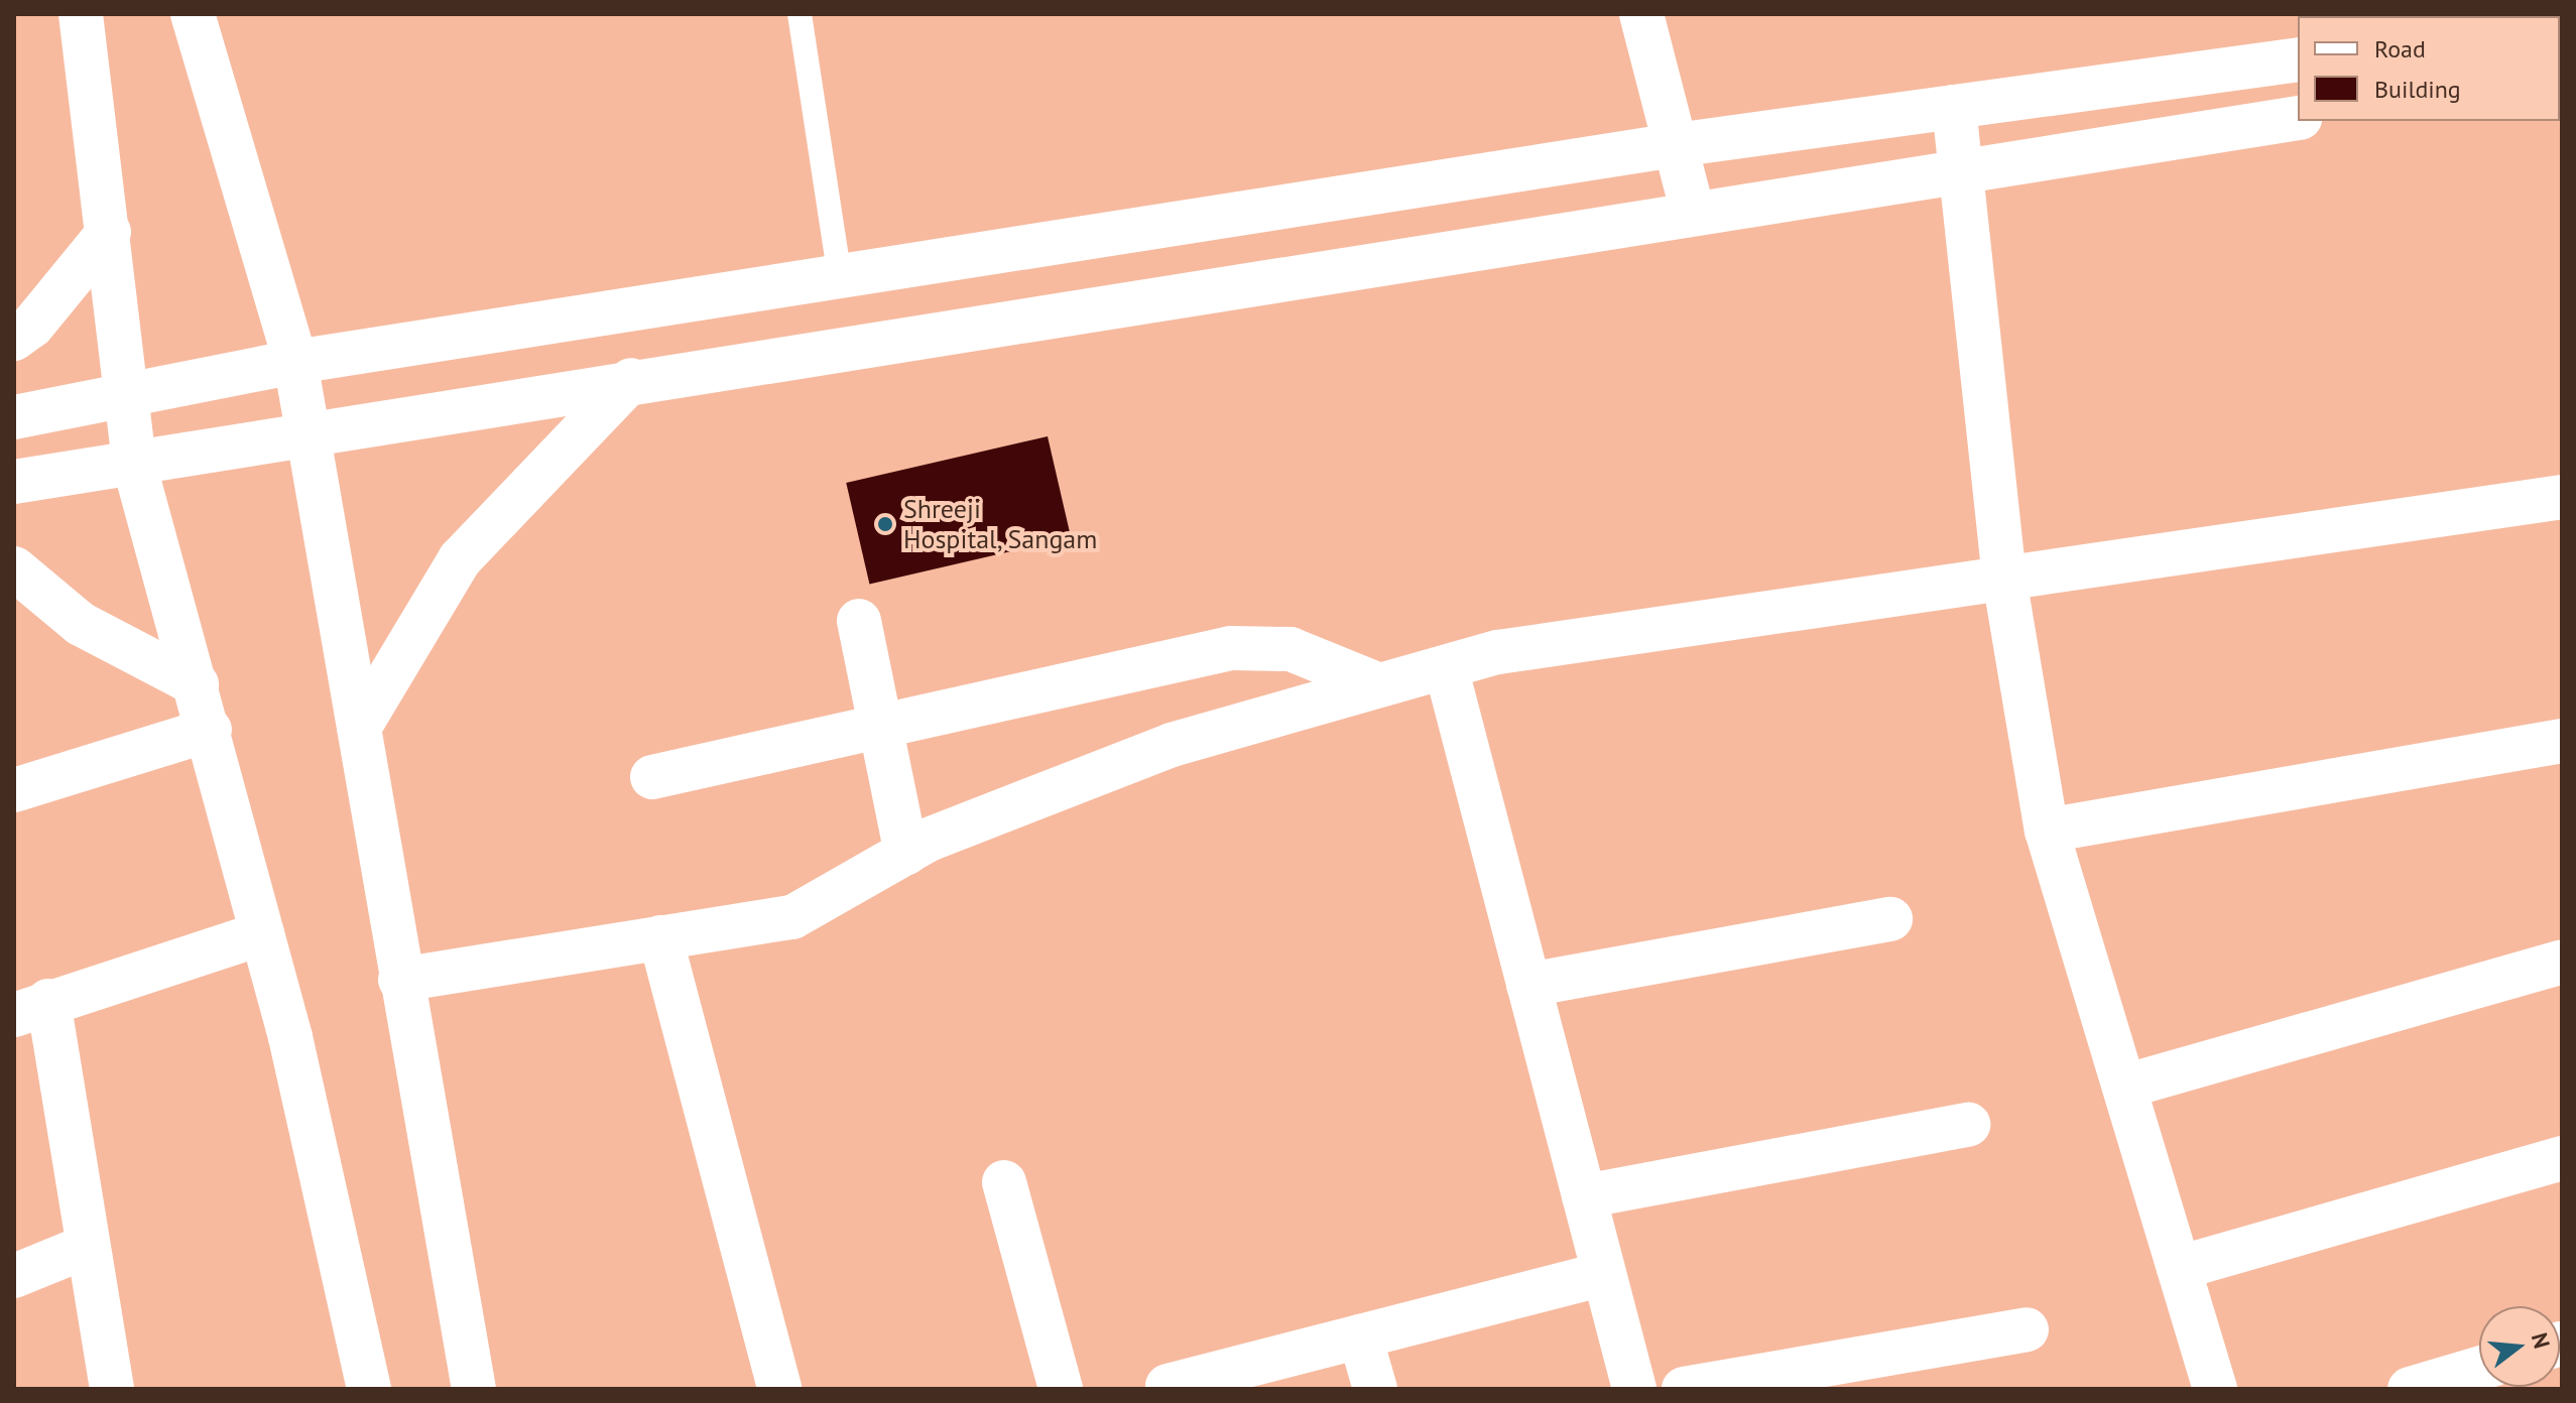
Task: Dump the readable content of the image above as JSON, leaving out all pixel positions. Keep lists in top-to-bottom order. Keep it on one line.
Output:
{"places":["Shreeji Hospital, Sangam"],"legend":["Road","Building"],"north":"right"}
